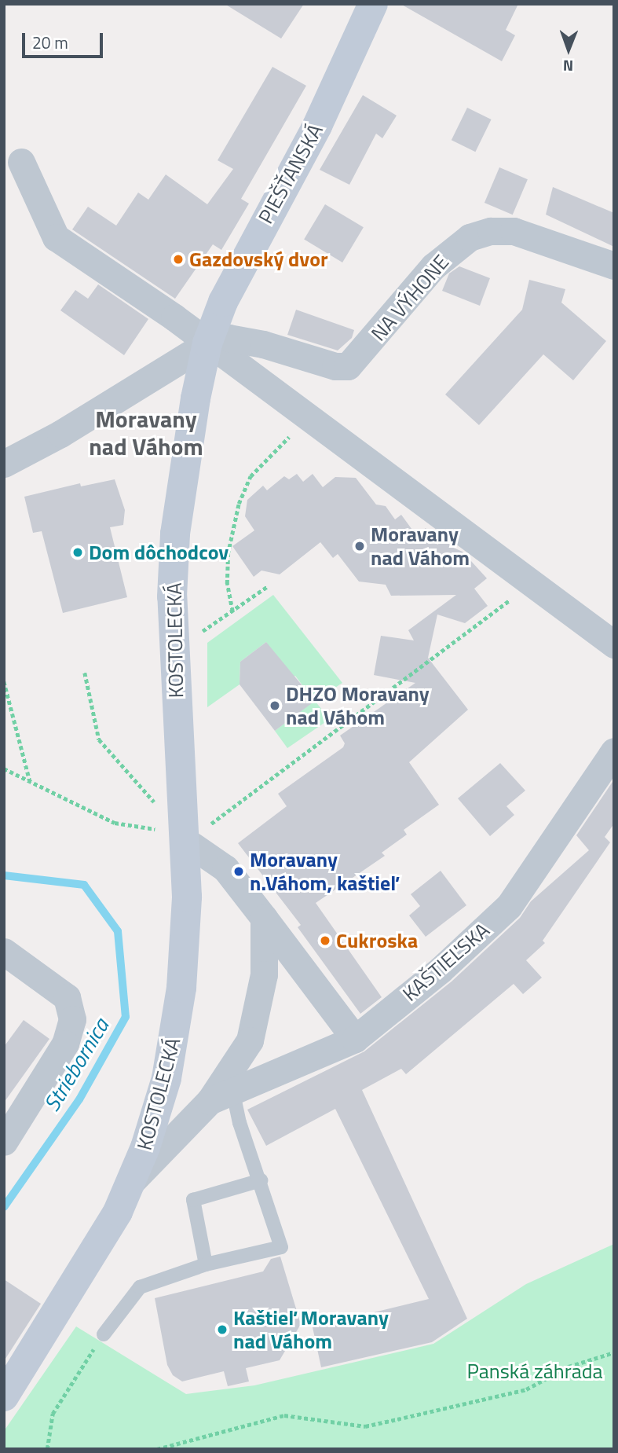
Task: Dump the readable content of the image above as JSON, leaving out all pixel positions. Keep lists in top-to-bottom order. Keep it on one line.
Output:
{"streets":{"main road":["PIEŠŤANSKÁ","KOSTOLECKÁ"],"street":["NA VÝHONE","KAŠTIEĽSKA"]},"crossings":[["PIEŠŤANSKÁ","NA VÝHONE"],["PIEŠŤANSKÁ","KOSTOLECKÁ"],["NA VÝHONE","KOSTOLECKÁ"],["KOSTOLECKÁ","KAŠTIEĽSKA"]],"districts":["Moravany nad Váhom"],"water":["Striebornica"],"parks":["Panská záhrada"],"places":["Gazdovský dvor","Moravany nad Váhom","Dom dôchodcov","DHZO Moravany nad Váhom","Moravany n.Váhom, kaštieľ","Cukroska","Kaštieľ Moravany nad Váhom"],"scale_bar":"20 m","north":"bottom"}
